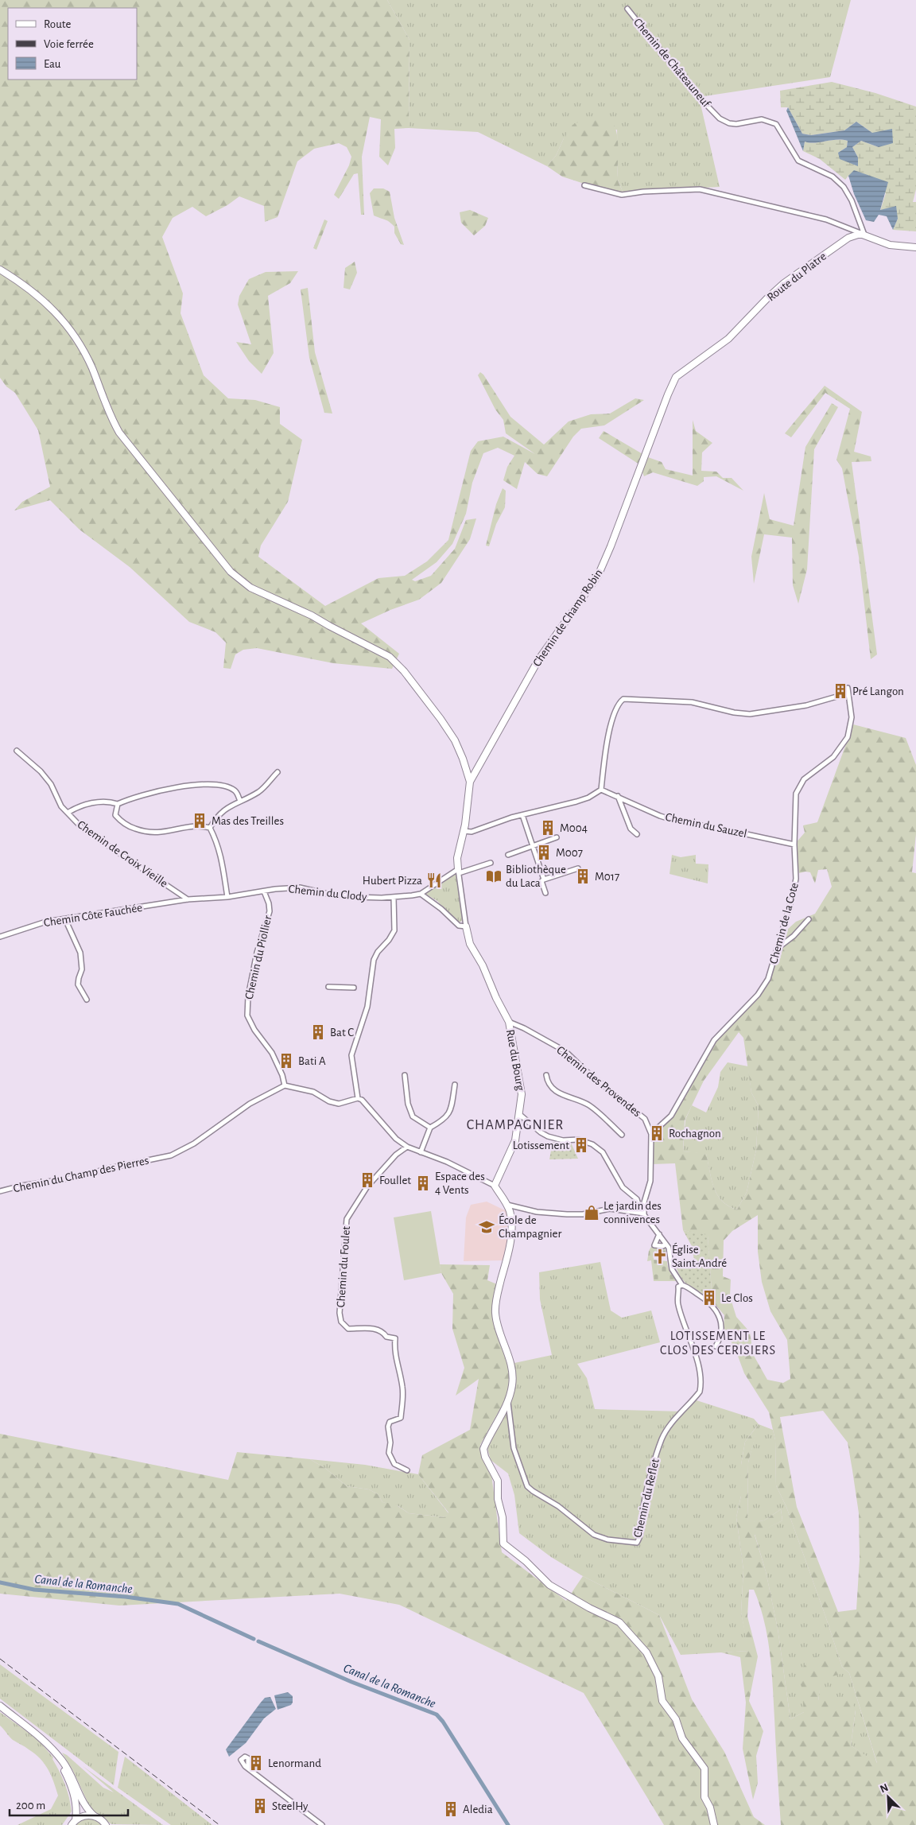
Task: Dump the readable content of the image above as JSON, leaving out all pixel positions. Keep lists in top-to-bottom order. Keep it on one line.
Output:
{"streets":{"street":["Chemin de Châteauneuf","Route du Platre","Chemin de Champ Robin","Chemin du Sauzel","Chemin de Croix Vieille","Chemin du Clody","Chemin Côte Fauchée","Chemin de la Cote","Chemin du Piollier","Rue du Bourg","Chemin des Provendes","Chemin du Champ des Pierres","Chemin du Foulet","Chemin du Reflet"]},"crossings":[["Chemin de Châteauneuf","Route du Platre"],["Route du Platre","Chemin de Champ Robin"],["Chemin du Sauzel","Chemin de la Cote"],["Chemin de Croix Vieille","Chemin du Clody"],["Chemin de Croix Vieille","Chemin Côte Fauchée"],["Chemin du Clody","Chemin Côte Fauchée"],["Chemin du Clody","Chemin du Piollier"],["Chemin de la Cote","Chemin des Provendes"],["Chemin du Piollier","Chemin du Champ des Pierres"],["Rue du Bourg","Chemin des Provendes"]],"districts":["CHAMPAGNIER","LOTISSEMENT LE CLOS DES CERISIERS"],"water":["Canal de la Romanche"],"places":{"building":["Pré Langon","Mas des Treilles","M004","M007","M017","Bat C","Bati A","Rochagnon","Lotissement","Foullet","Espace des 4 Vents","Le Clos","Lenormand","SteelHy","Aledia"],"library":["Bibliothèque du Laca"],"restaurant":["Hubert Pizza"],"shop":["Le jardin des connivences"],"school or university":["École de Champagnier"],"church":["Église Saint-André"]},"legend":["Route","Voie ferrée","Eau"],"scale_bar":"200 m","north":"top left"}
